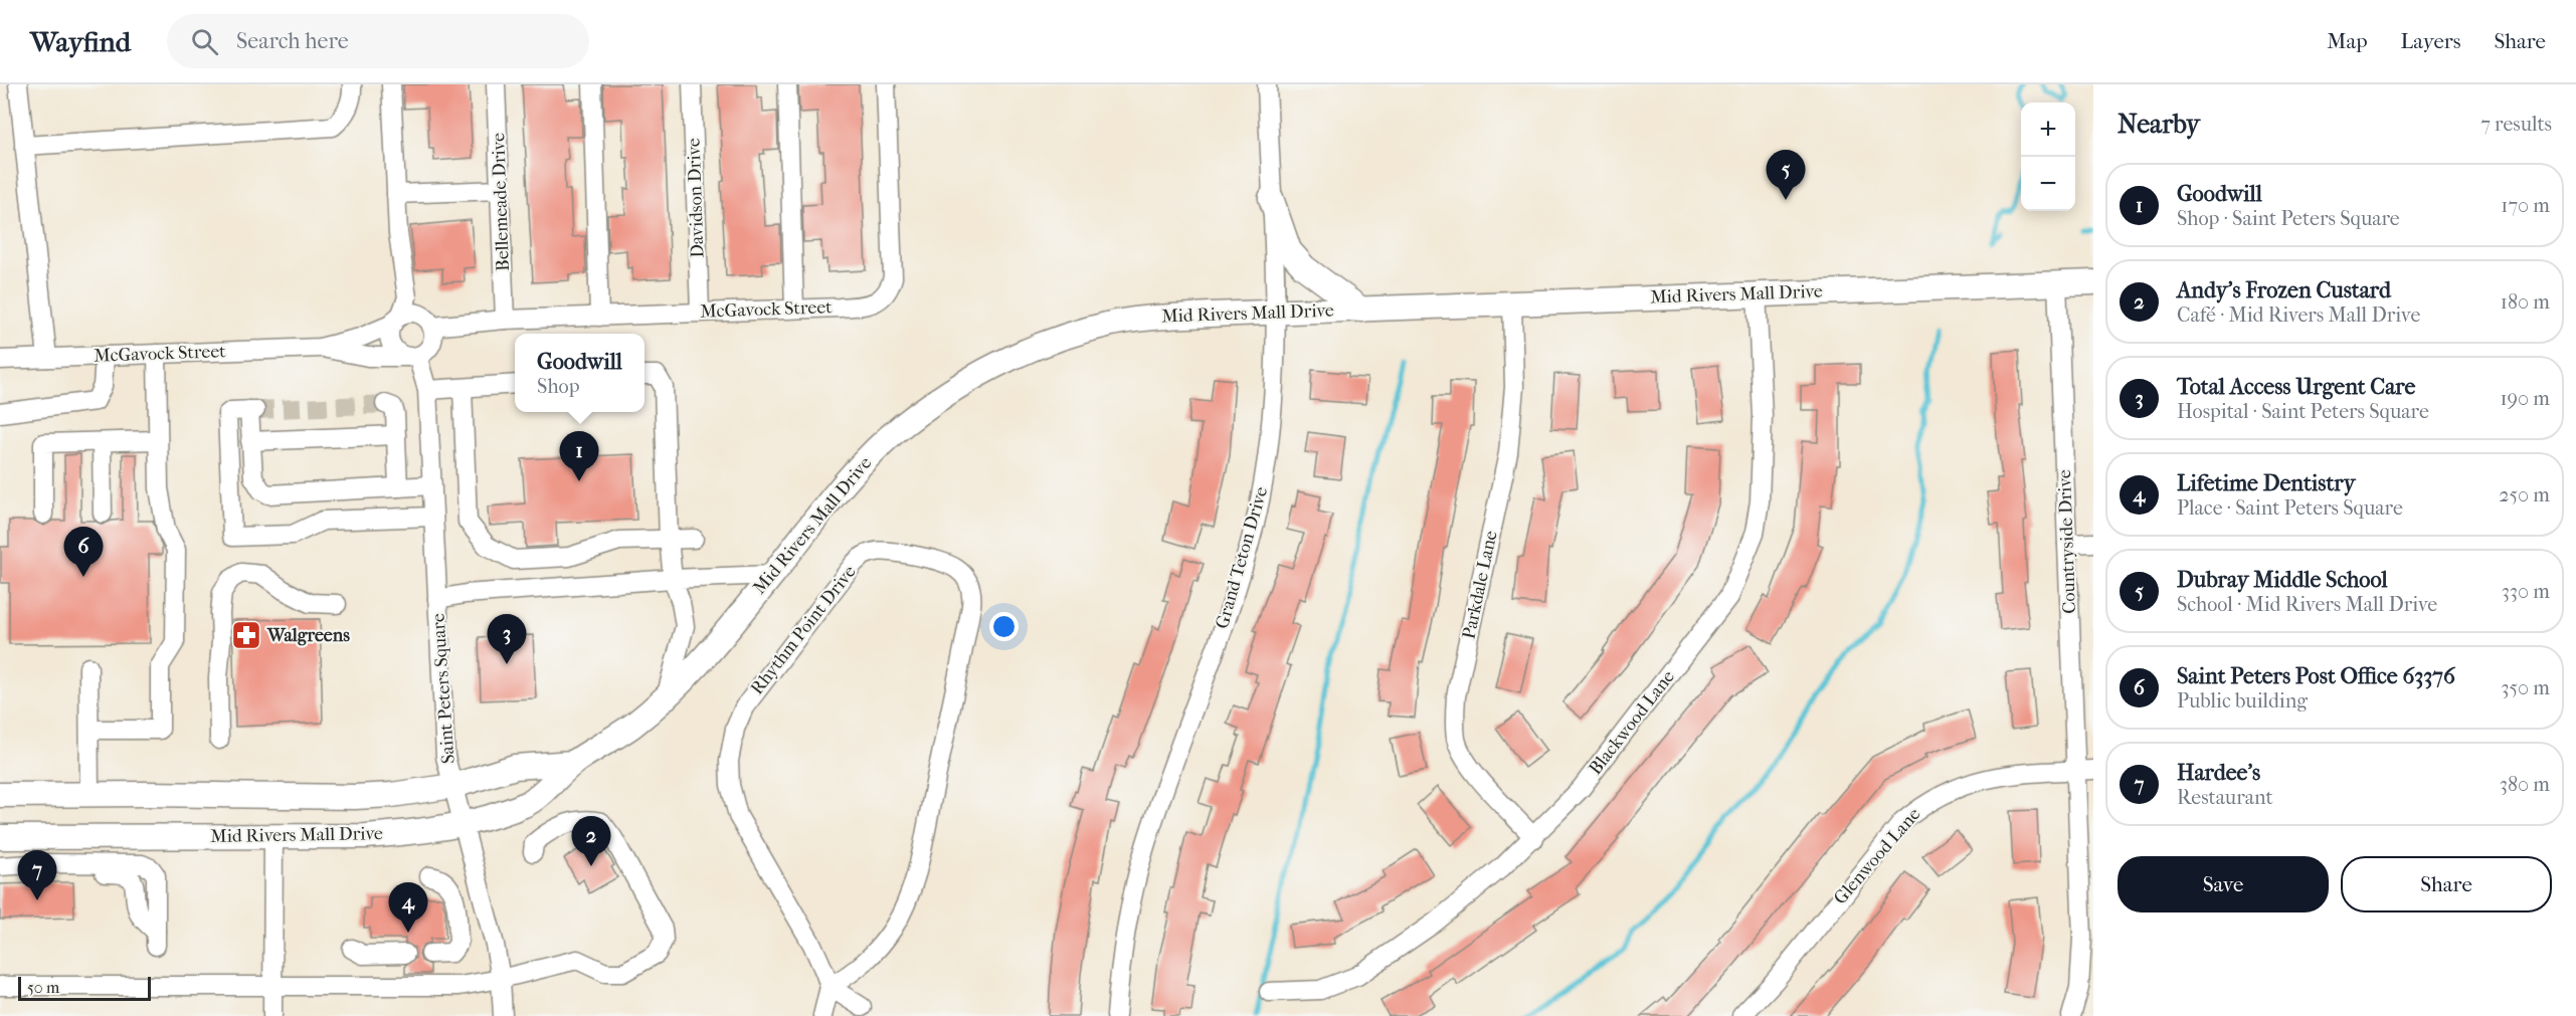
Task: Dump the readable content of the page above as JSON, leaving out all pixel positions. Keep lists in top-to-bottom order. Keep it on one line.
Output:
{"streets":{"main road":["Mid Rivers Mall Drive"],"street":["Davidson Drive","Bellemeade Drive","McGavock Street","Countryside Drive","Grand Teton Drive","Parkdale Lane","Rhythm Point Drive","Saint Peters Square","Blackwood Lane","Glenwood Lane"]},"crossings":[["Davidson Drive","McGavock Street"],["Bellemeade Drive","McGavock Street"],["Mid Rivers Mall Drive","Countryside Drive"],["Mid Rivers Mall Drive","Grand Teton Drive"],["Mid Rivers Mall Drive","Parkdale Lane"],["Mid Rivers Mall Drive","Saint Peters Square"],["Mid Rivers Mall Drive","Blackwood Lane"],["McGavock Street","Saint Peters Square"],["Countryside Drive","Glenwood Lane"],["Parkdale Lane","Blackwood Lane"]],"places":{"pharmacy":["Walgreens"]},"scale_bar":"50 m","page":{"header":"Wayfind","search":"Search here","nav":["Map","Layers","Share"],"heading":["Nearby","7 results"],"map_buttons":["+","−"],"pins":["5","1","6","3","2","7","4"],"list":[{"mark":"1","name":"Goodwill","note":"Shop · Saint Peters Square","value":"170 m"},{"mark":"2","name":"Andy's Frozen Custard","note":"Café · Mid Rivers Mall Drive","value":"180 m"},{"mark":"3","name":"Total Access Urgent Care","note":"Hospital · Saint Peters Square","value":"190 m"},{"mark":"4","name":"Lifetime Dentistry","note":"Place · Saint Peters Square","value":"250 m"},{"mark":"5","name":"Dubray Middle School","note":"School · Mid Rivers Mall Drive","value":"330 m"},{"mark":"6","name":"Saint Peters Post Office 63376","note":"Public building","value":"350 m"},{"mark":"7","name":"Hardee's","note":"Restaurant","value":"380 m"}],"popup":["Goodwill","Shop"],"buttons":["Save","Share"],"scale":"50 m"}}
